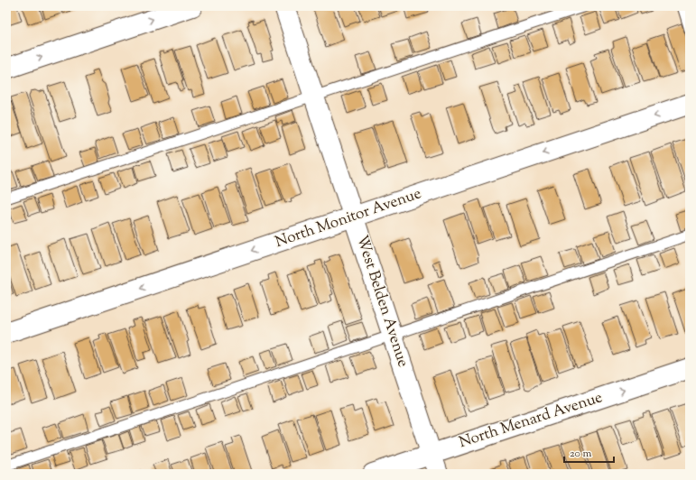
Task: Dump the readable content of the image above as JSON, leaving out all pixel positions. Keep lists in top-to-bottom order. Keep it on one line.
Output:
{"streets":{"street":["North Monitor Avenue","West Belden Avenue","North Menard Avenue"]},"crossings":[["North Monitor Avenue","West Belden Avenue"],["West Belden Avenue","North Menard Avenue"]],"one_way":["North Monitor Avenue","North Menard Avenue"],"scale_bar":"20 m"}
